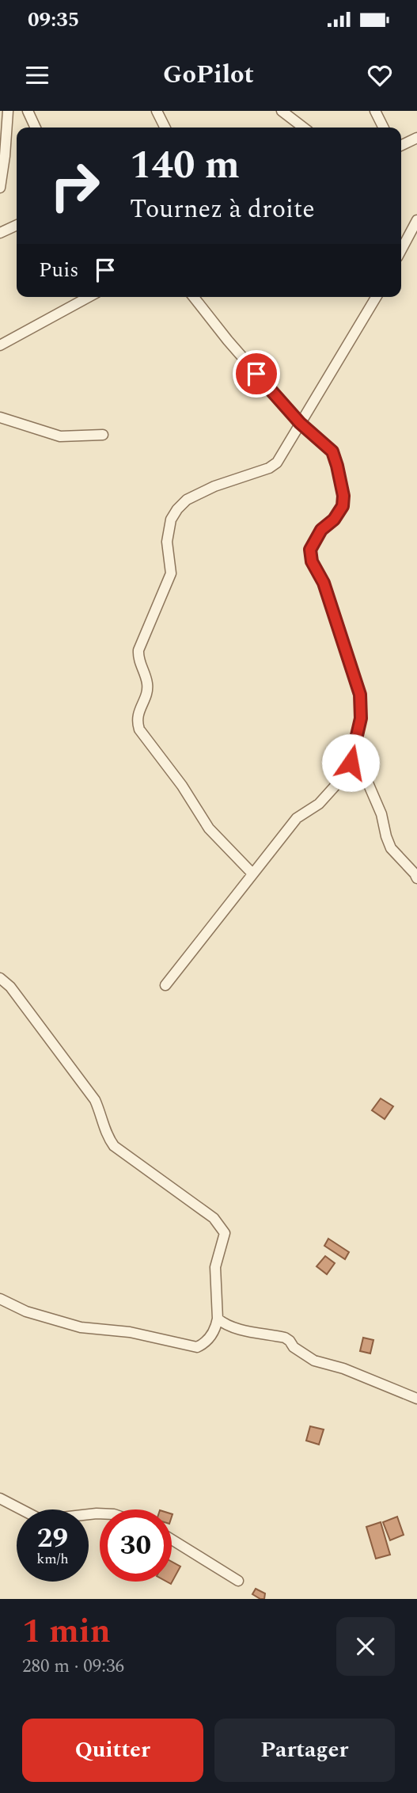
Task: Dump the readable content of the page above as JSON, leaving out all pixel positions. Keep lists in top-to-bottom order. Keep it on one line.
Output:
{"page":{"status":"09:35","header":"GoPilot","turn":["140 m","Tournez à droite"],"then":"Puis","speed":"29 km/h","limit":"30","heading":["1 min","280 m · 09:36"],"buttons":["Quitter","Partager"]}}
